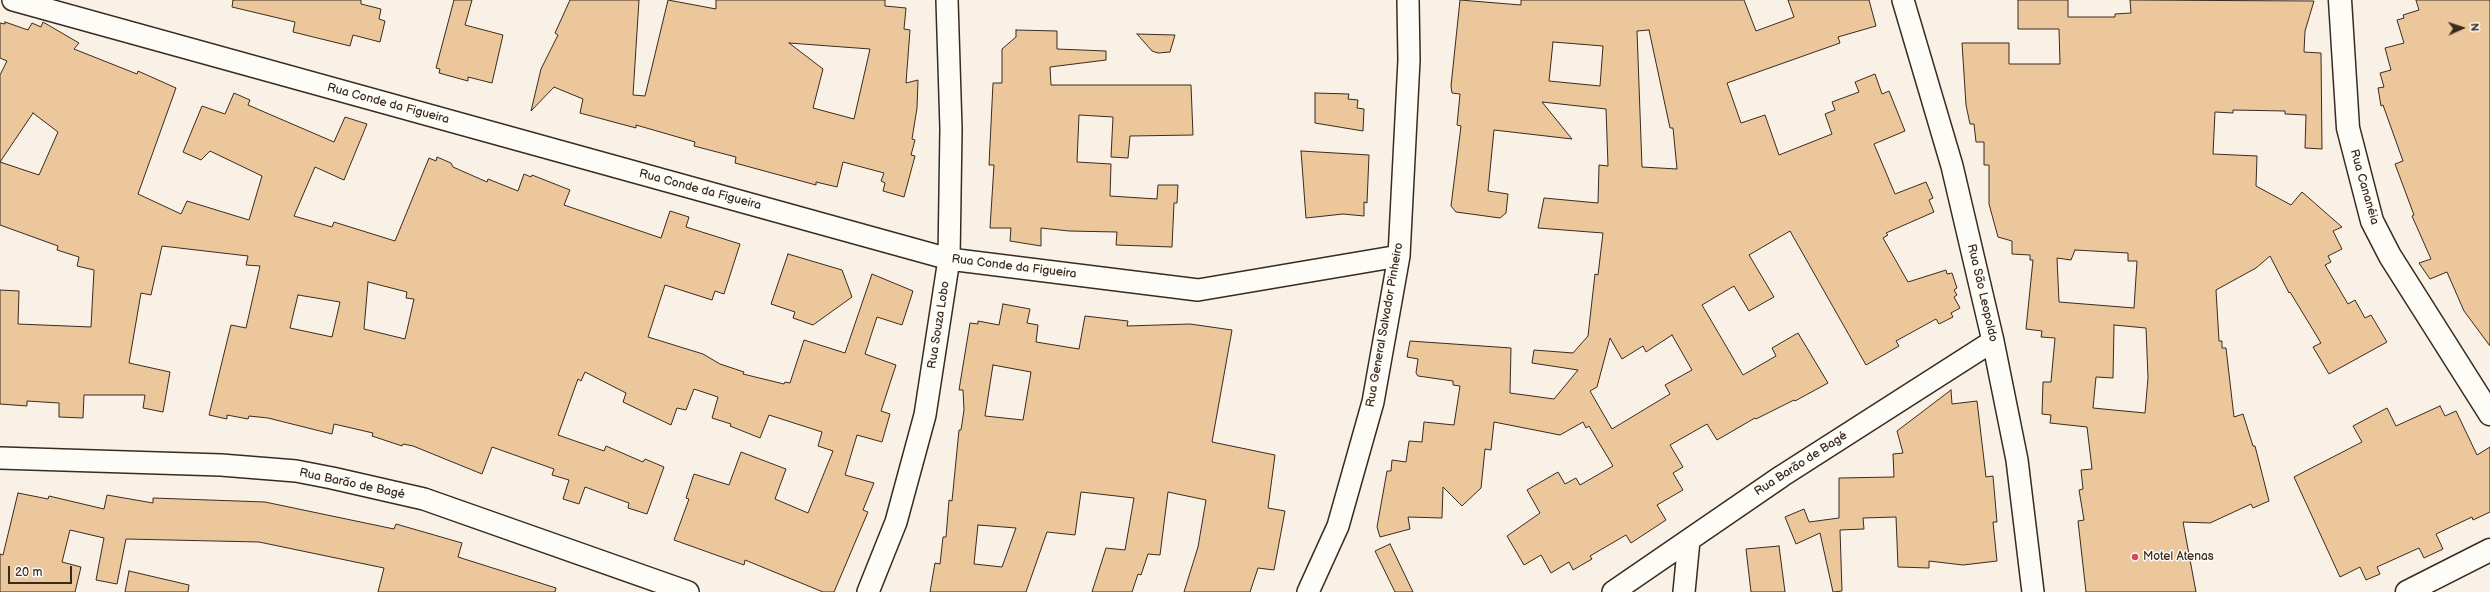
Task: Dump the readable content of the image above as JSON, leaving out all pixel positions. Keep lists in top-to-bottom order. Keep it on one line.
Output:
{"streets":{"street":["Rua Conde da Figueira","Rua Cananéia","Rua São Leopoldo","Rua Souza Lobo","Rua General Salvador Pinheiro","Rua Barão de Bagé"]},"crossings":[["Rua Conde da Figueira","Rua Souza Lobo"],["Rua Conde da Figueira","Rua General Salvador Pinheiro"],["Rua São Leopoldo","Rua Barão de Bagé"]],"places":["Motel Atenas"],"scale_bar":"20 m","north":"right"}
